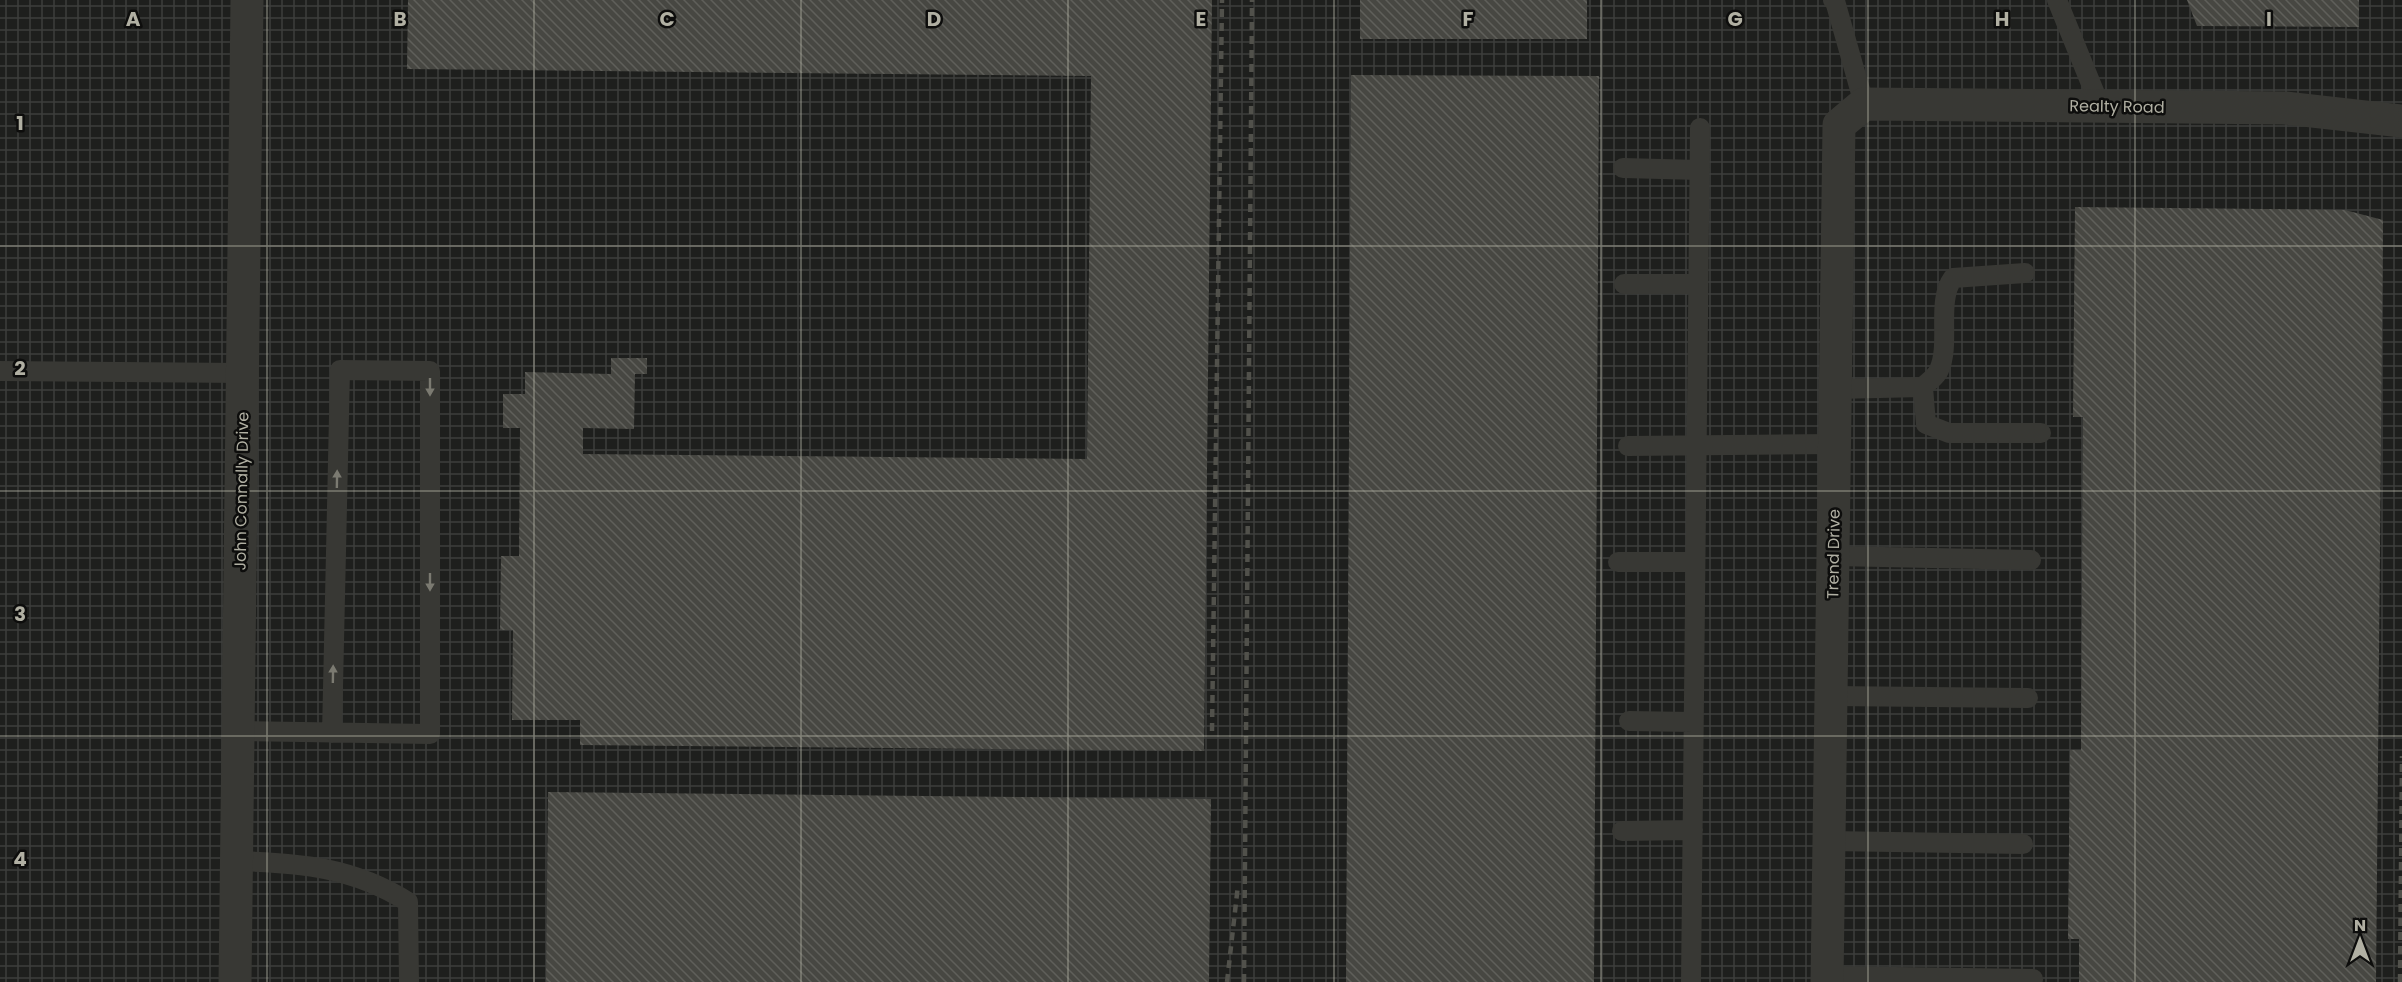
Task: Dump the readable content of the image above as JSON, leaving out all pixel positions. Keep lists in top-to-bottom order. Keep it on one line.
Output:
{"streets":{"street":["Realty Road","John Connally Drive","Trend Drive"]},"crossings":[["Realty Road","Trend Drive"]],"north":"top","grid":{"columns":["A","B","C","D","E","F","G","H","I"],"rows":["1","2","3","4"]}}
